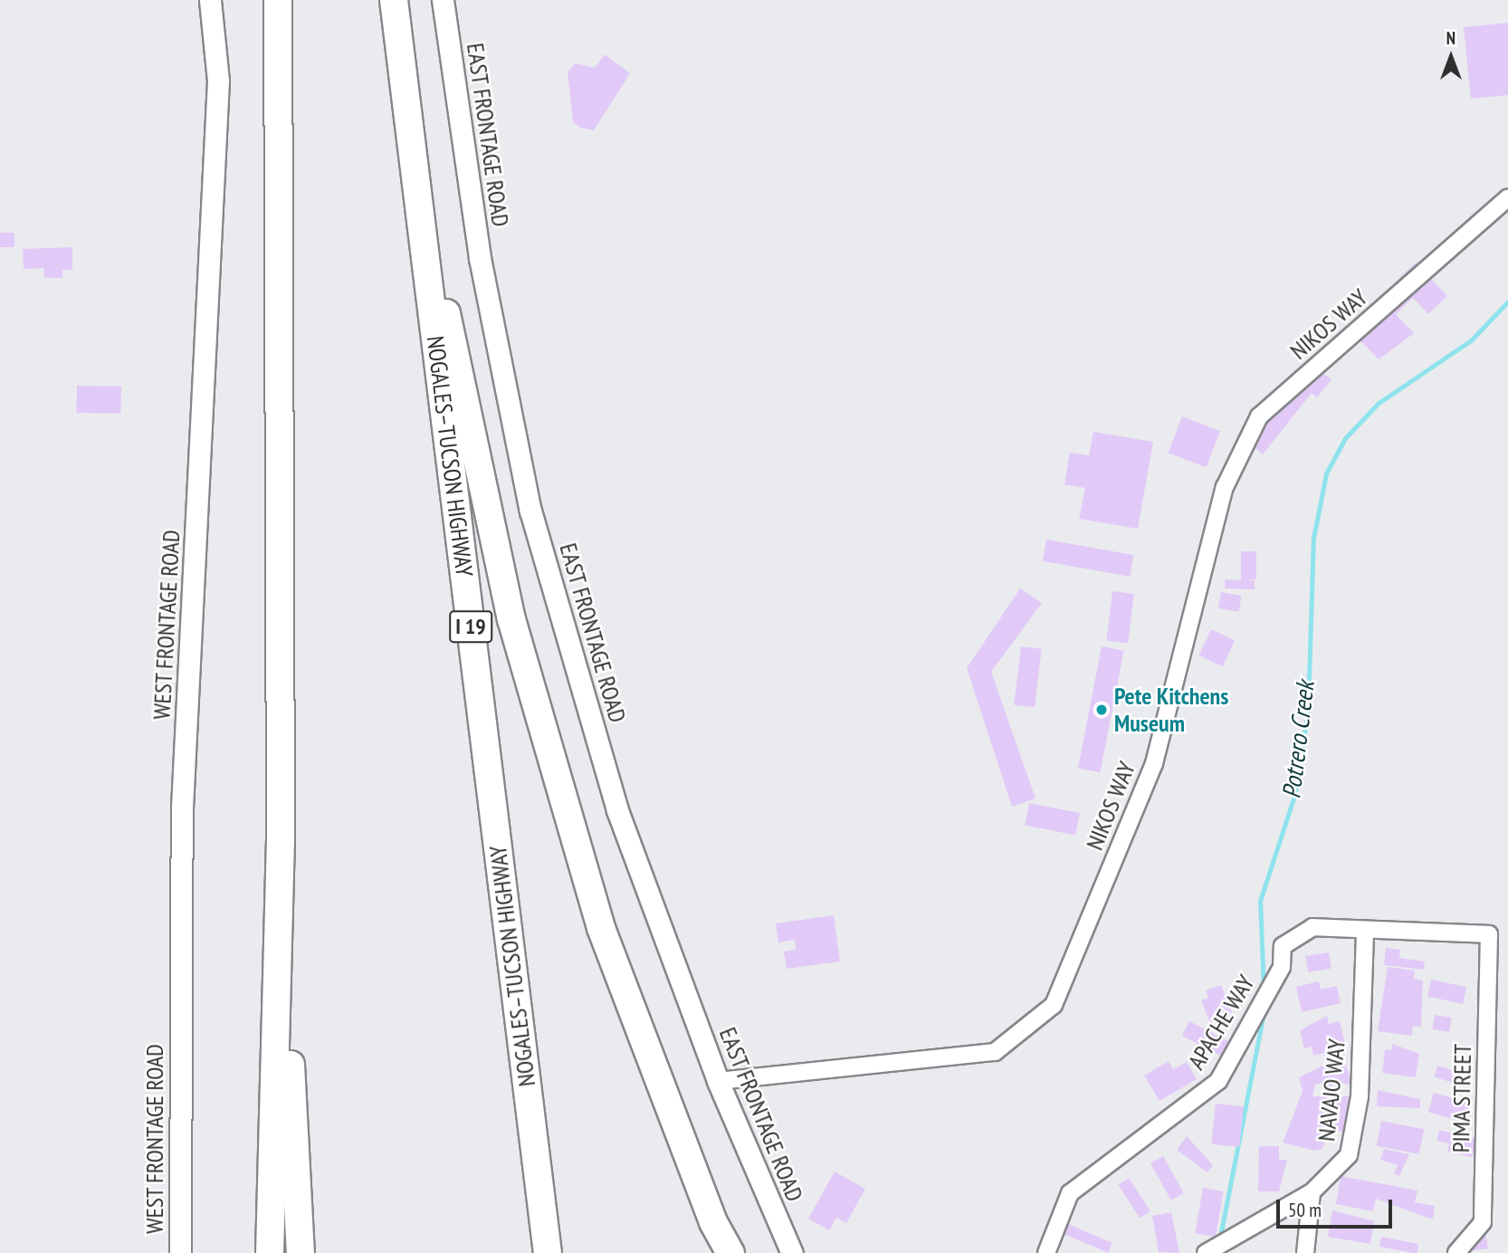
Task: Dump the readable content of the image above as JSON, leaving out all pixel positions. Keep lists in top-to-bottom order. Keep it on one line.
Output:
{"streets":{"highway":["NOGALES–TUCSON HIGHWAY","I 19"],"street":["EAST FRONTAGE ROAD","NIKOS WAY","WEST FRONTAGE ROAD","APACHE WAY","NAVAJO WAY","PIMA STREET"]},"crossings":[["EAST FRONTAGE ROAD","NIKOS WAY"],["APACHE WAY","NAVAJO WAY"],["APACHE WAY","PIMA STREET"]],"water":["Potrero Creek"],"places":["Pete Kitchens Museum"],"scale_bar":"50 m","north":"top"}
